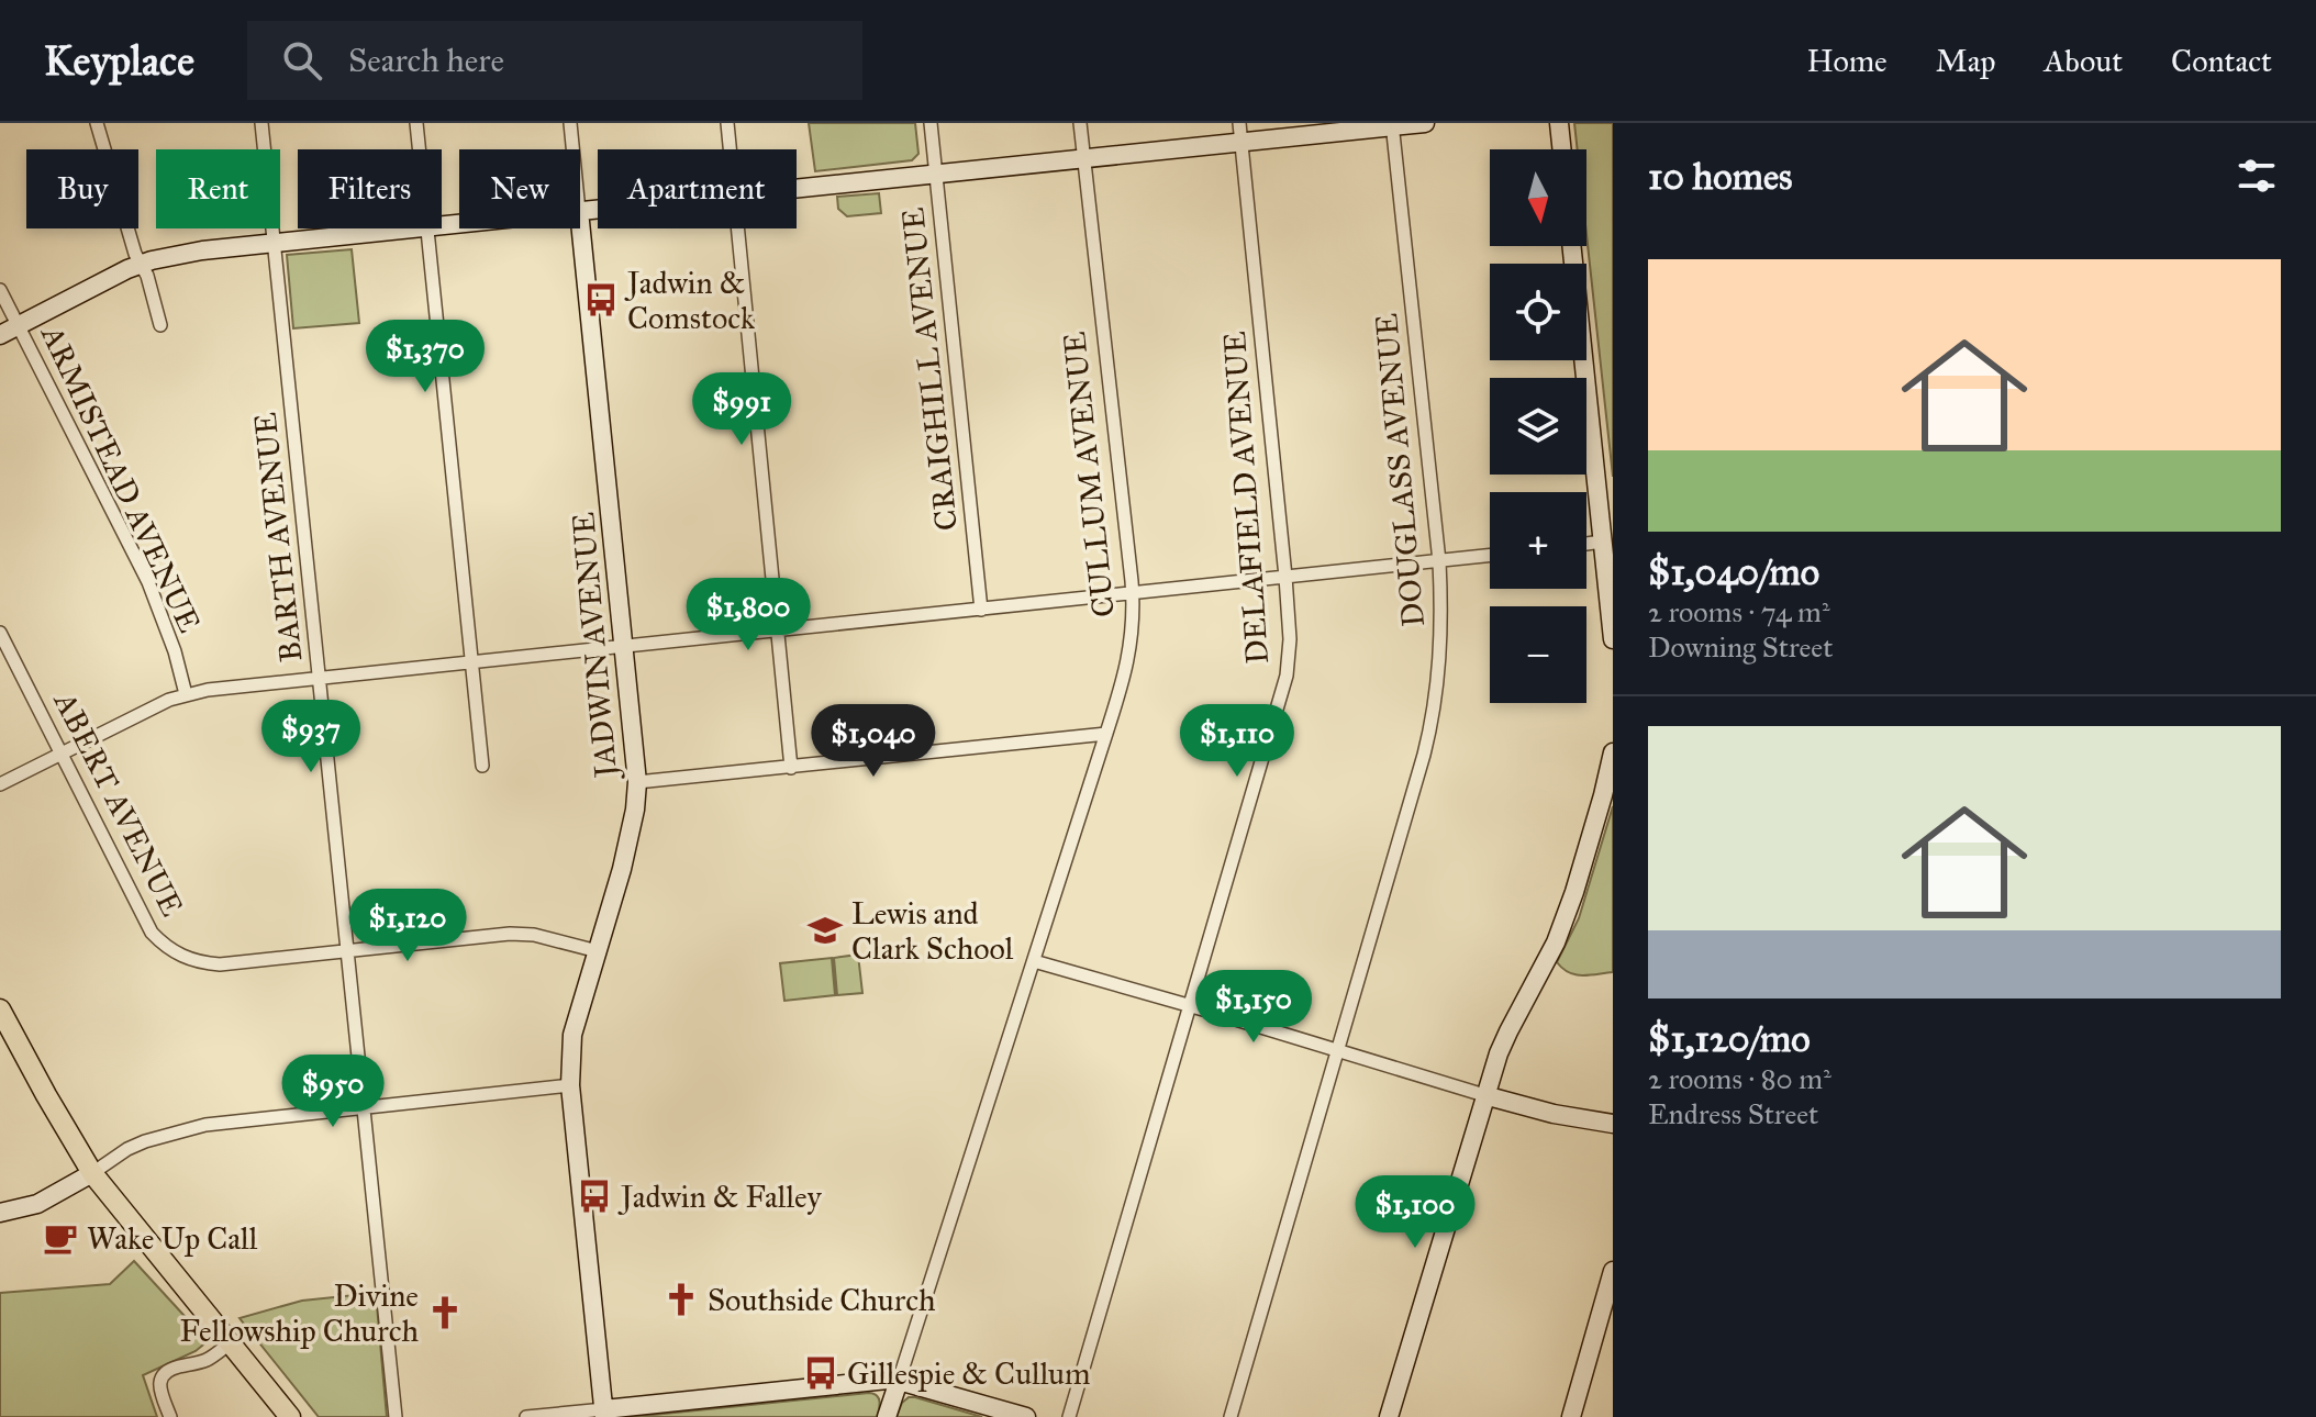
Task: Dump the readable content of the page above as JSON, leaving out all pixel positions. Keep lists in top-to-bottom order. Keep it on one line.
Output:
{"streets":{"street":["CRAIGHILL AVENUE","DOUGLASS AVENUE","CULLUM AVENUE","ARMISTEAD AVENUE","DELAFIELD AVENUE","BARTH AVENUE","JADWIN AVENUE","ABERT AVENUE"]},"crossings":[["BARTH AVENUE","ABERT AVENUE"]],"places":{"bus stop":["Jadwin & Comstock","Jadwin & Falley","Gillespie & Cullum"],"school or university":["Lewis and Clark School"],"cafe":["Wake Up Call"],"church":["Southside Church","Divine Fellowship Church"]},"north":"bottom","page":{"header":"Keyplace","search":"Search here","nav":["Home","Map","About","Contact"],"heading":"10 homes","map_buttons":["+","−"],"chip":["Buy","Rent","Filters","New","Apartment"],"list":[{"name":"$1,040/mo","note":"2 rooms · 74 m² · Downing Street"},{"name":"$1,120/mo","note":"2 rooms · 80 m² · Endress Street"}],"price":["$1,370","$991","$1,800","$937","$1,040","$1,110","$1,120","$1,150","$950","$1,100"]}}
